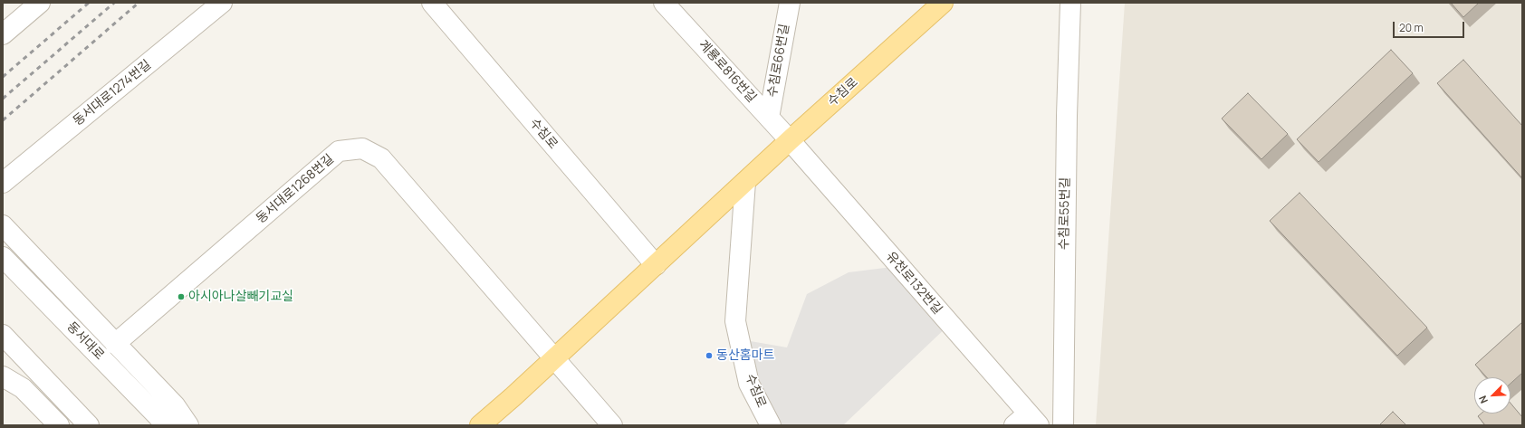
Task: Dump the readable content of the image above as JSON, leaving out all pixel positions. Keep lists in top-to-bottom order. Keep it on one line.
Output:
{"streets":{"main road":["수침로"],"street":["수침로66번길","계룡로816번길","동서대로1274번길","동서대로1268번길","수침로55번길","유천로132번길","동서대로"]},"crossings":[["수침로66번길","계룡로816번길"],["계룡로816번길","수침로"],["계룡로816번길","유천로132번길"],["수침로","동서대로1268번길"],["수침로","유천로132번길"]],"places":["아시아나살빼기교실","동산홈마트"],"scale_bar":"20 m","north":"bottom left"}
